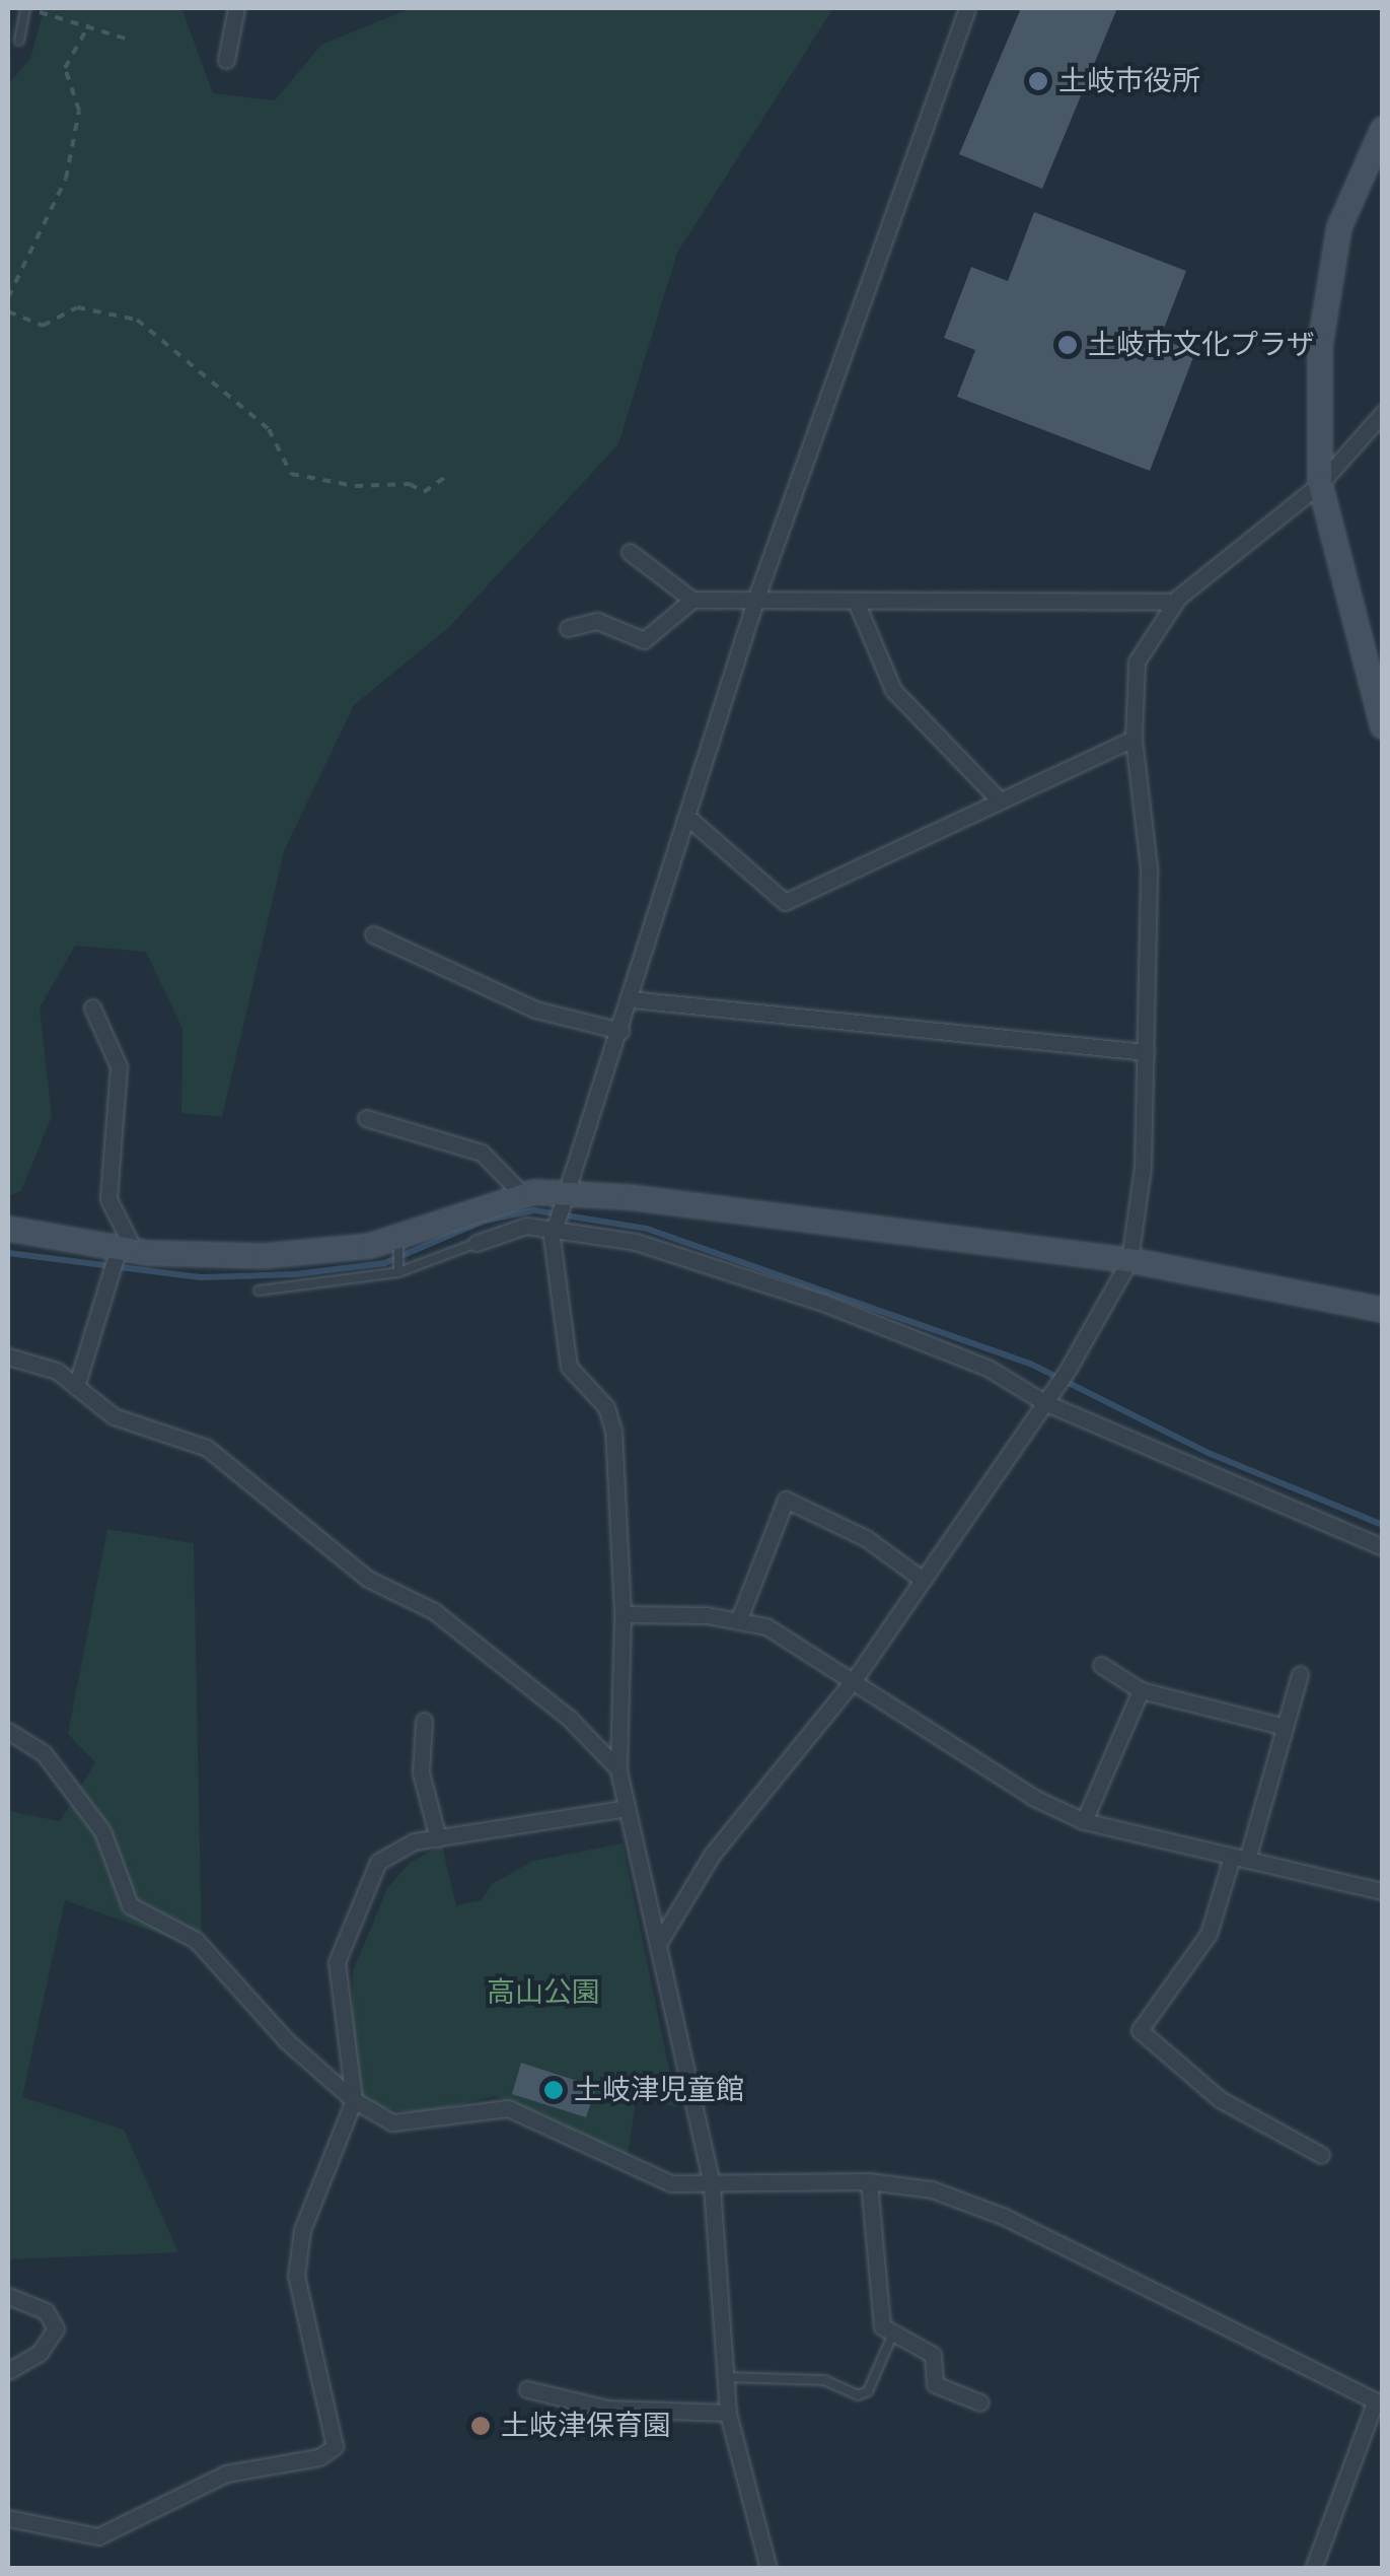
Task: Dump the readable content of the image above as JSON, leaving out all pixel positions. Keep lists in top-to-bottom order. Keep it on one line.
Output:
{"parks":["高山公園"],"places":["土岐市役所","土岐市文化プラザ","土岐津児童館","土岐津保育園"]}
